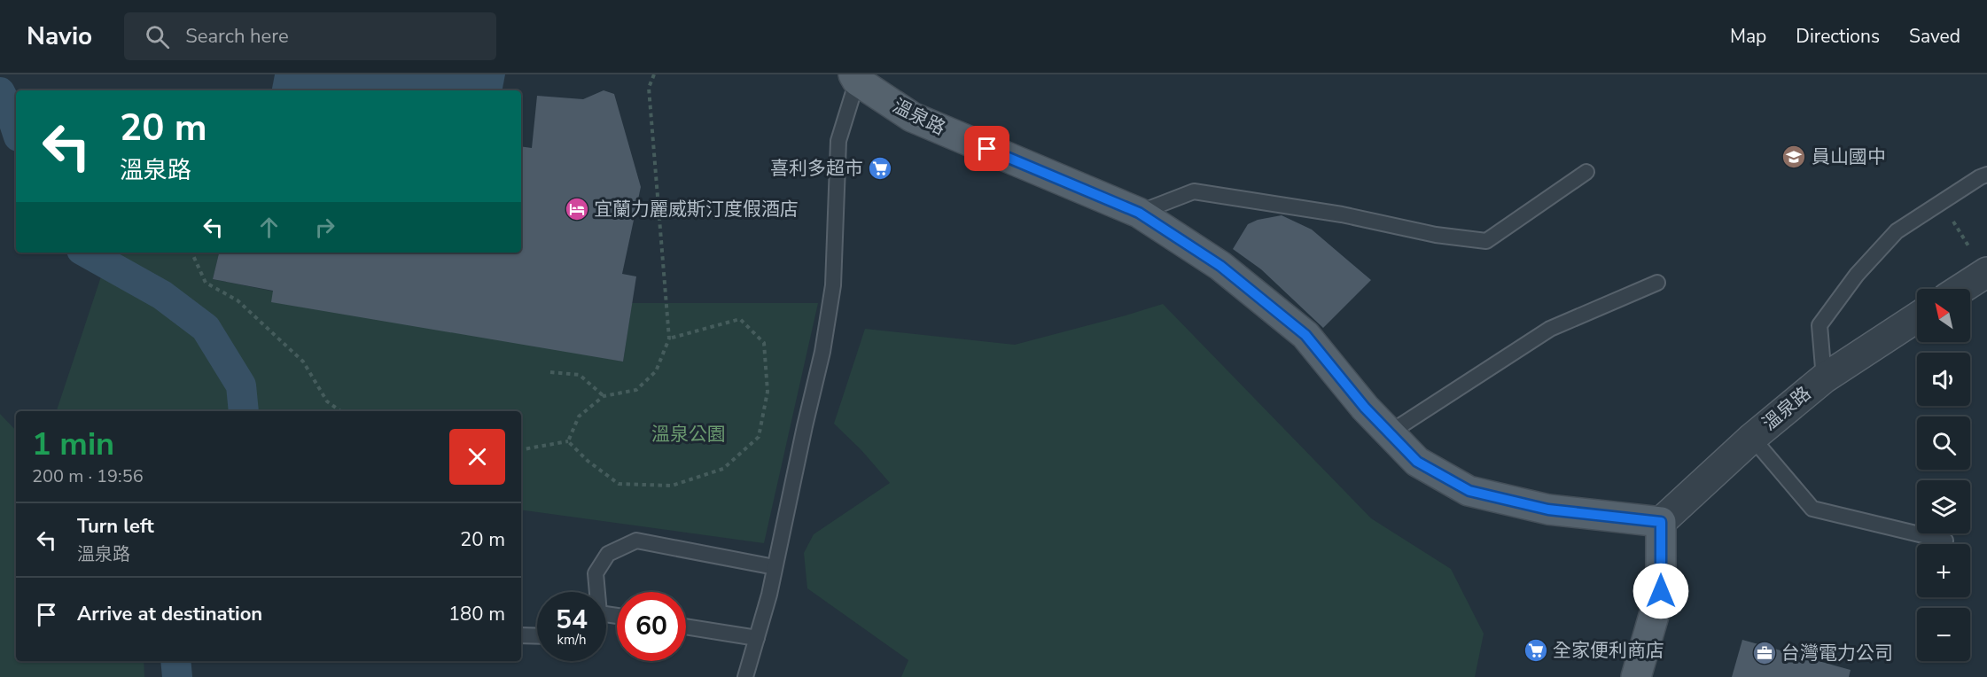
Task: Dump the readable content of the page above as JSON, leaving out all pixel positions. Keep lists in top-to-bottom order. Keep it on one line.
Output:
{"streets":{"main road":["溫泉路"]},"parks":["溫泉公園"],"places":{"school or university":["員山國中"],"supermarket":["喜利多超市","全家便利商店"],"hotel":["宜蘭力麗威斯汀度假酒店"],"office":["台灣電力公司"]},"north":"top left","page":{"header":"Navio","search":"Search here","nav":["Map","Directions","Saved"],"turn":["20 m","溫泉路"],"map_buttons":["+","−"],"heading":["1 min","200 m · 19:56"],"list":[{"name":"Turn left","note":"溫泉路","value":"20 m"},{"name":"Arrive at destination","value":"180 m"}],"speed":"54 km/h","limit":"60"}}
